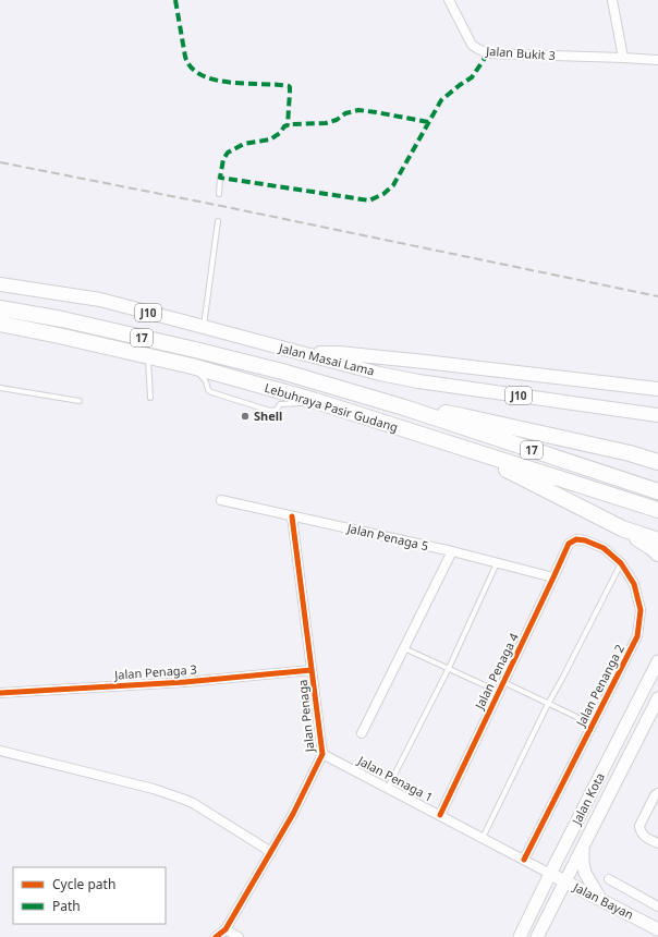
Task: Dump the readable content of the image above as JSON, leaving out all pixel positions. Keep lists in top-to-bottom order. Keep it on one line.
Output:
{"streets":{"highway":["17","Lebuhraya Pasir Gudang"],"main road":["J10","Jalan Masai Lama","Jalan Kota","Jalan Bayan"],"street":["Jalan Bukit 3","Jalan Penaga 5","Jalan Penaga 4","Jalan Penaga 3","Jalan Penanga 2","Jalan Penaga","Jalan Penaga 1"]},"crossings":[["Jalan Penaga 5","Jalan Penaga 4"],["Jalan Penaga 5","Jalan Penaga"],["Jalan Penaga 4","Jalan Penanga 2"],["Jalan Penaga 4","Jalan Penaga 1"],["Jalan Penaga 3","Jalan Penaga"],["Jalan Penanga 2","Jalan Penaga 1"],["Jalan Penaga","Jalan Penaga 1"],["Jalan Penaga 1","Jalan Kota"],["Jalan Penaga 1","Jalan Bayan"],["Jalan Kota","Jalan Bayan"]],"places":["Shell"],"legend":["Cycle path","Path"]}
